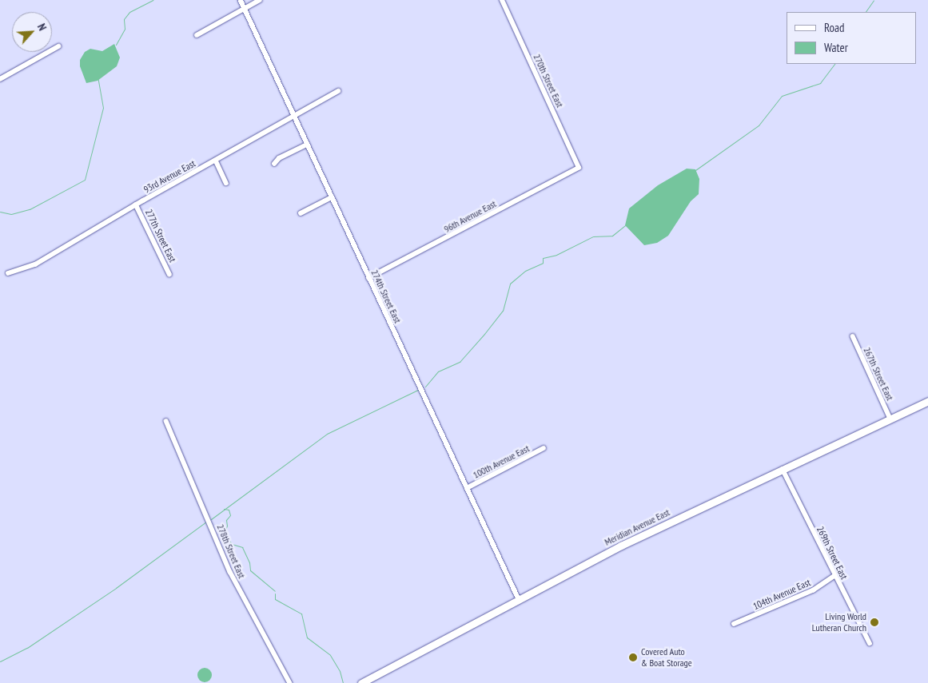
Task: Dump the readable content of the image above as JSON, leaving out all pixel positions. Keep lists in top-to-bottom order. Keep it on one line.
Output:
{"streets":{"main road":["Meridian Avenue East"],"street":["270th Street East","93rd Avenue East","96th Avenue East","277th Street East","274th Street East","267th Street East","100th Avenue East","278th Street East","269th Street East","104th Avenue East"]},"crossings":[["270th Street East","96th Avenue East"],["93rd Avenue East","277th Street East"],["93rd Avenue East","274th Street East"],["96th Avenue East","274th Street East"],["274th Street East","100th Avenue East"],["274th Street East","Meridian Avenue East"],["267th Street East","Meridian Avenue East"],["Meridian Avenue East","269th Street East"],["269th Street East","104th Avenue East"]],"places":["Living World Lutheran Church","Covered Auto & Boat Storage"],"legend":["Road","Water"],"north":"top right"}
